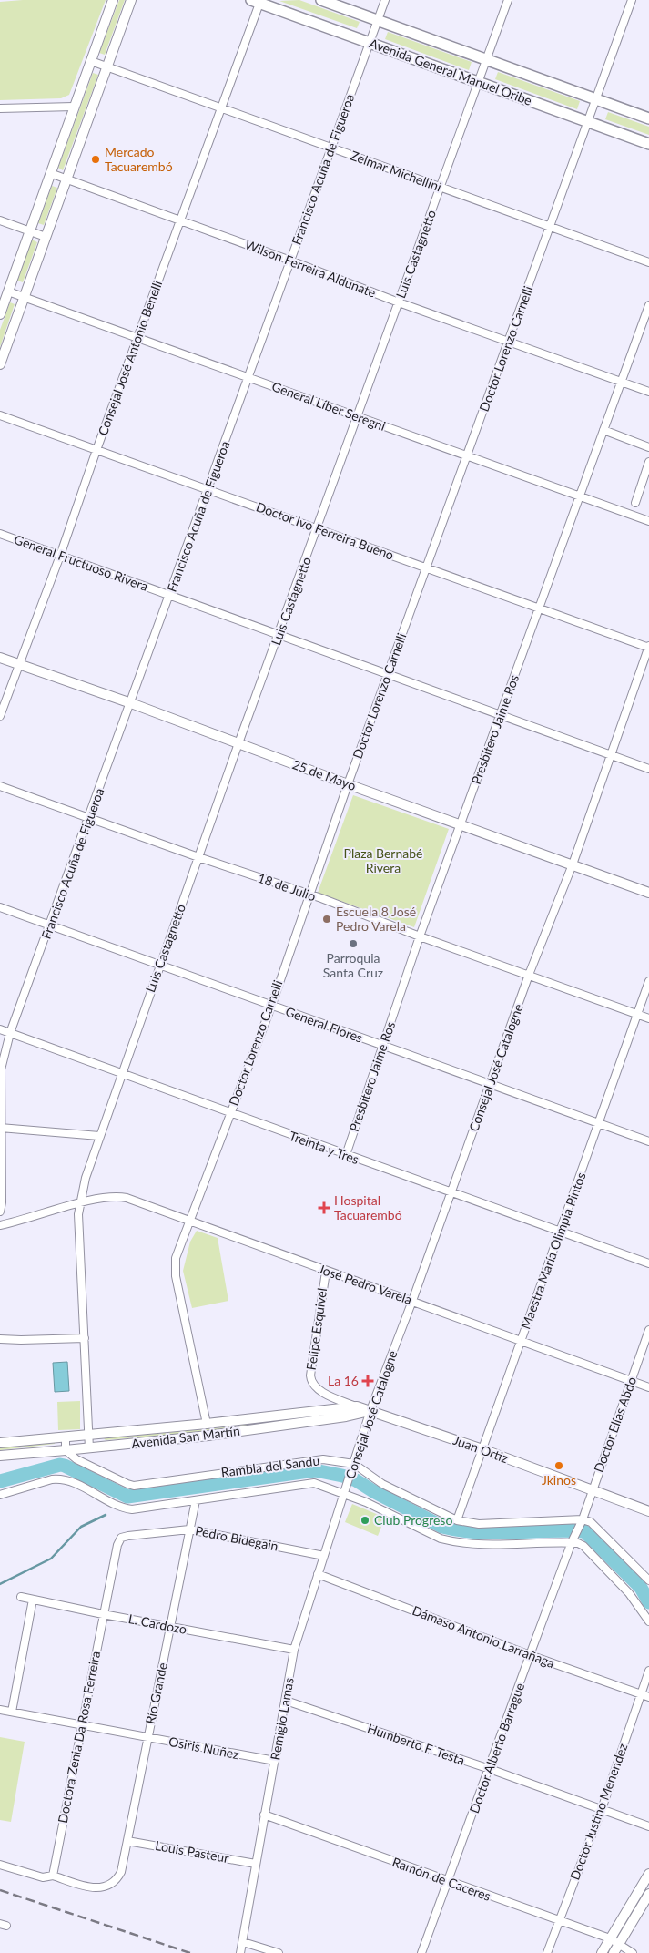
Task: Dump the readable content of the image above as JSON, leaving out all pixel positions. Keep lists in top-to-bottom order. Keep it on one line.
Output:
{"streets":{"main road":["Avenida General Manuel Oribe"],"street":["Francisco Acuña de Figueroa","Zelmar Michellini","Luis Castagnetto","Wilson Ferreira Aldunate","Doctor Lorenzo Carnelli","Consejal José Antonio Benelli","General Líber Seregni","Doctor Ivo Ferreira Bueno","General Fructuoso Rivera","Presbítero Jaime Ros","25 de Mayo","18 de Julio","General Flores","Consejal José Catalogne","Treinta y Tres","Maestra María Olimpia Pintos","José Pedro Varela","Felipe Esquivel","Doctor Elías Abdo","Avenida San Martín","Juan Ortiz","Rambla del Sandu","Pedro Bidegain","L. Cardozo","Dámaso Antonio Larrañaga","Río Grande","Remigio Lamas","Doctora Zenia Da Rosa Ferreira","Humberto F. Testa","Osiris Nuñez","Doctor Alberto Barrague","Doctor Justino Menendez","Louis Pasteur","Ramón de Caceres"]},"crossings":[["Avenida General Manuel Oribe","Francisco Acuña de Figueroa"],["Avenida General Manuel Oribe","Luis Castagnetto"],["Avenida General Manuel Oribe","Doctor Lorenzo Carnelli"],["Avenida General Manuel Oribe","Consejal José Antonio Benelli"],["Francisco Acuña de Figueroa","Zelmar Michellini"],["Francisco Acuña de Figueroa","Wilson Ferreira Aldunate"],["Francisco Acuña de Figueroa","General Líber Seregni"],["Francisco Acuña de Figueroa","Doctor Ivo Ferreira Bueno"],["Francisco Acuña de Figueroa","General Fructuoso Rivera"],["Francisco Acuña de Figueroa","25 de Mayo"],["Francisco Acuña de Figueroa","18 de Julio"],["Francisco Acuña de Figueroa","General Flores"],["Francisco Acuña de Figueroa","Treinta y Tres"],["Zelmar Michellini","Luis Castagnetto"],["Zelmar Michellini","Doctor Lorenzo Carnelli"],["Zelmar Michellini","Consejal José Antonio Benelli"],["Luis Castagnetto","Wilson Ferreira Aldunate"],["Luis Castagnetto","General Líber Seregni"],["Luis Castagnetto","Doctor Ivo Ferreira Bueno"],["Luis Castagnetto","General Fructuoso Rivera"],["Luis Castagnetto","25 de Mayo"],["Luis Castagnetto","18 de Julio"],["Luis Castagnetto","General Flores"],["Luis Castagnetto","Treinta y Tres"],["Luis Castagnetto","José Pedro Varela"],["Luis Castagnetto","Avenida San Martín"],["Wilson Ferreira Aldunate","Doctor Lorenzo Carnelli"],["Wilson Ferreira Aldunate","Consejal José Antonio Benelli"],["Wilson Ferreira Aldunate","Presbítero Jaime Ros"],["Doctor Lorenzo Carnelli","General Líber Seregni"],["Doctor Lorenzo Carnelli","Doctor Ivo Ferreira Bueno"],["Doctor Lorenzo Carnelli","General Fructuoso Rivera"],["Doctor Lorenzo Carnelli","25 de Mayo"],["Doctor Lorenzo Carnelli","18 de Julio"],["Doctor Lorenzo Carnelli","General Flores"],["Doctor Lorenzo Carnelli","Treinta y Tres"],["Doctor Lorenzo Carnelli","José Pedro Varela"],["Doctor Lorenzo Carnelli","Avenida San Martín"],["Consejal José Antonio Benelli","General Líber Seregni"],["Consejal José Antonio Benelli","Doctor Ivo Ferreira Bueno"],["Consejal José Antonio Benelli","General Fructuoso Rivera"],["Consejal José Antonio Benelli","25 de Mayo"],["General Líber Seregni","Presbítero Jaime Ros"],["Doctor Ivo Ferreira Bueno","Presbítero Jaime Ros"],["Doctor Ivo Ferreira Bueno","Consejal José Catalogne"],["General Fructuoso Rivera","Presbítero Jaime Ros"],["General Fructuoso Rivera","Consejal José Catalogne"],["Presbítero Jaime Ros","25 de Mayo"],["Presbítero Jaime Ros","18 de Julio"],["Presbítero Jaime Ros","General Flores"],["Presbítero Jaime Ros","Treinta y Tres"],["25 de Mayo","Consejal José Catalogne"],["18 de Julio","Consejal José Catalogne"],["18 de Julio","Maestra María Olimpia Pintos"],["General Flores","Consejal José Catalogne"],["General Flores","Maestra María Olimpia Pintos"],["Consejal José Catalogne","Treinta y Tres"],["Consejal José Catalogne","José Pedro Varela"],["Consejal José Catalogne","Avenida San Martín"],["Consejal José Catalogne","Juan Ortiz"],["Consejal José Catalogne","Rambla del Sandu"],["Consejal José Catalogne","Remigio Lamas"],["Treinta y Tres","Maestra María Olimpia Pintos"],["Maestra María Olimpia Pintos","José Pedro Varela"],["Maestra María Olimpia Pintos","Juan Ortiz"],["Maestra María Olimpia Pintos","Rambla del Sandu"],["José Pedro Varela","Felipe Esquivel"],["José Pedro Varela","Doctor Elías Abdo"],["Felipe Esquivel","Juan Ortiz"],["Doctor Elías Abdo","Juan Ortiz"],["Doctor Elías Abdo","Rambla del Sandu"],["Doctor Elías Abdo","Doctor Alberto Barrague"],["Avenida San Martín","Juan Ortiz"],["Avenida San Martín","Rambla del Sandu"],["Pedro Bidegain","Río Grande"],["Pedro Bidegain","Remigio Lamas"],["Pedro Bidegain","Doctora Zenia Da Rosa Ferreira"],["L. Cardozo","Río Grande"],["L. Cardozo","Remigio Lamas"],["L. Cardozo","Doctora Zenia Da Rosa Ferreira"],["Dámaso Antonio Larrañaga","Remigio Lamas"],["Dámaso Antonio Larrañaga","Doctor Alberto Barrague"],["Dámaso Antonio Larrañaga","Doctor Justino Menendez"],["Río Grande","Doctora Zenia Da Rosa Ferreira"],["Río Grande","Osiris Nuñez"],["Río Grande","Louis Pasteur"],["Remigio Lamas","Humberto F. Testa"],["Remigio Lamas","Osiris Nuñez"],["Remigio Lamas","Louis Pasteur"],["Remigio Lamas","Ramón de Caceres"],["Doctora Zenia Da Rosa Ferreira","Osiris Nuñez"],["Humberto F. Testa","Doctor Alberto Barrague"],["Humberto F. Testa","Doctor Justino Menendez"],["Doctor Alberto Barrague","Ramón de Caceres"],["Doctor Justino Menendez","Ramón de Caceres"]],"parks":["Plaza Bernabé Rivera"],"places":{"other":["Mercado Tacuarembó","Escuela 8 José Pedro Varela","Parroquia Santa Cruz","Jkinos","Club Progreso"],"health":["Hospital Tacuarembó","La 16"]}}
